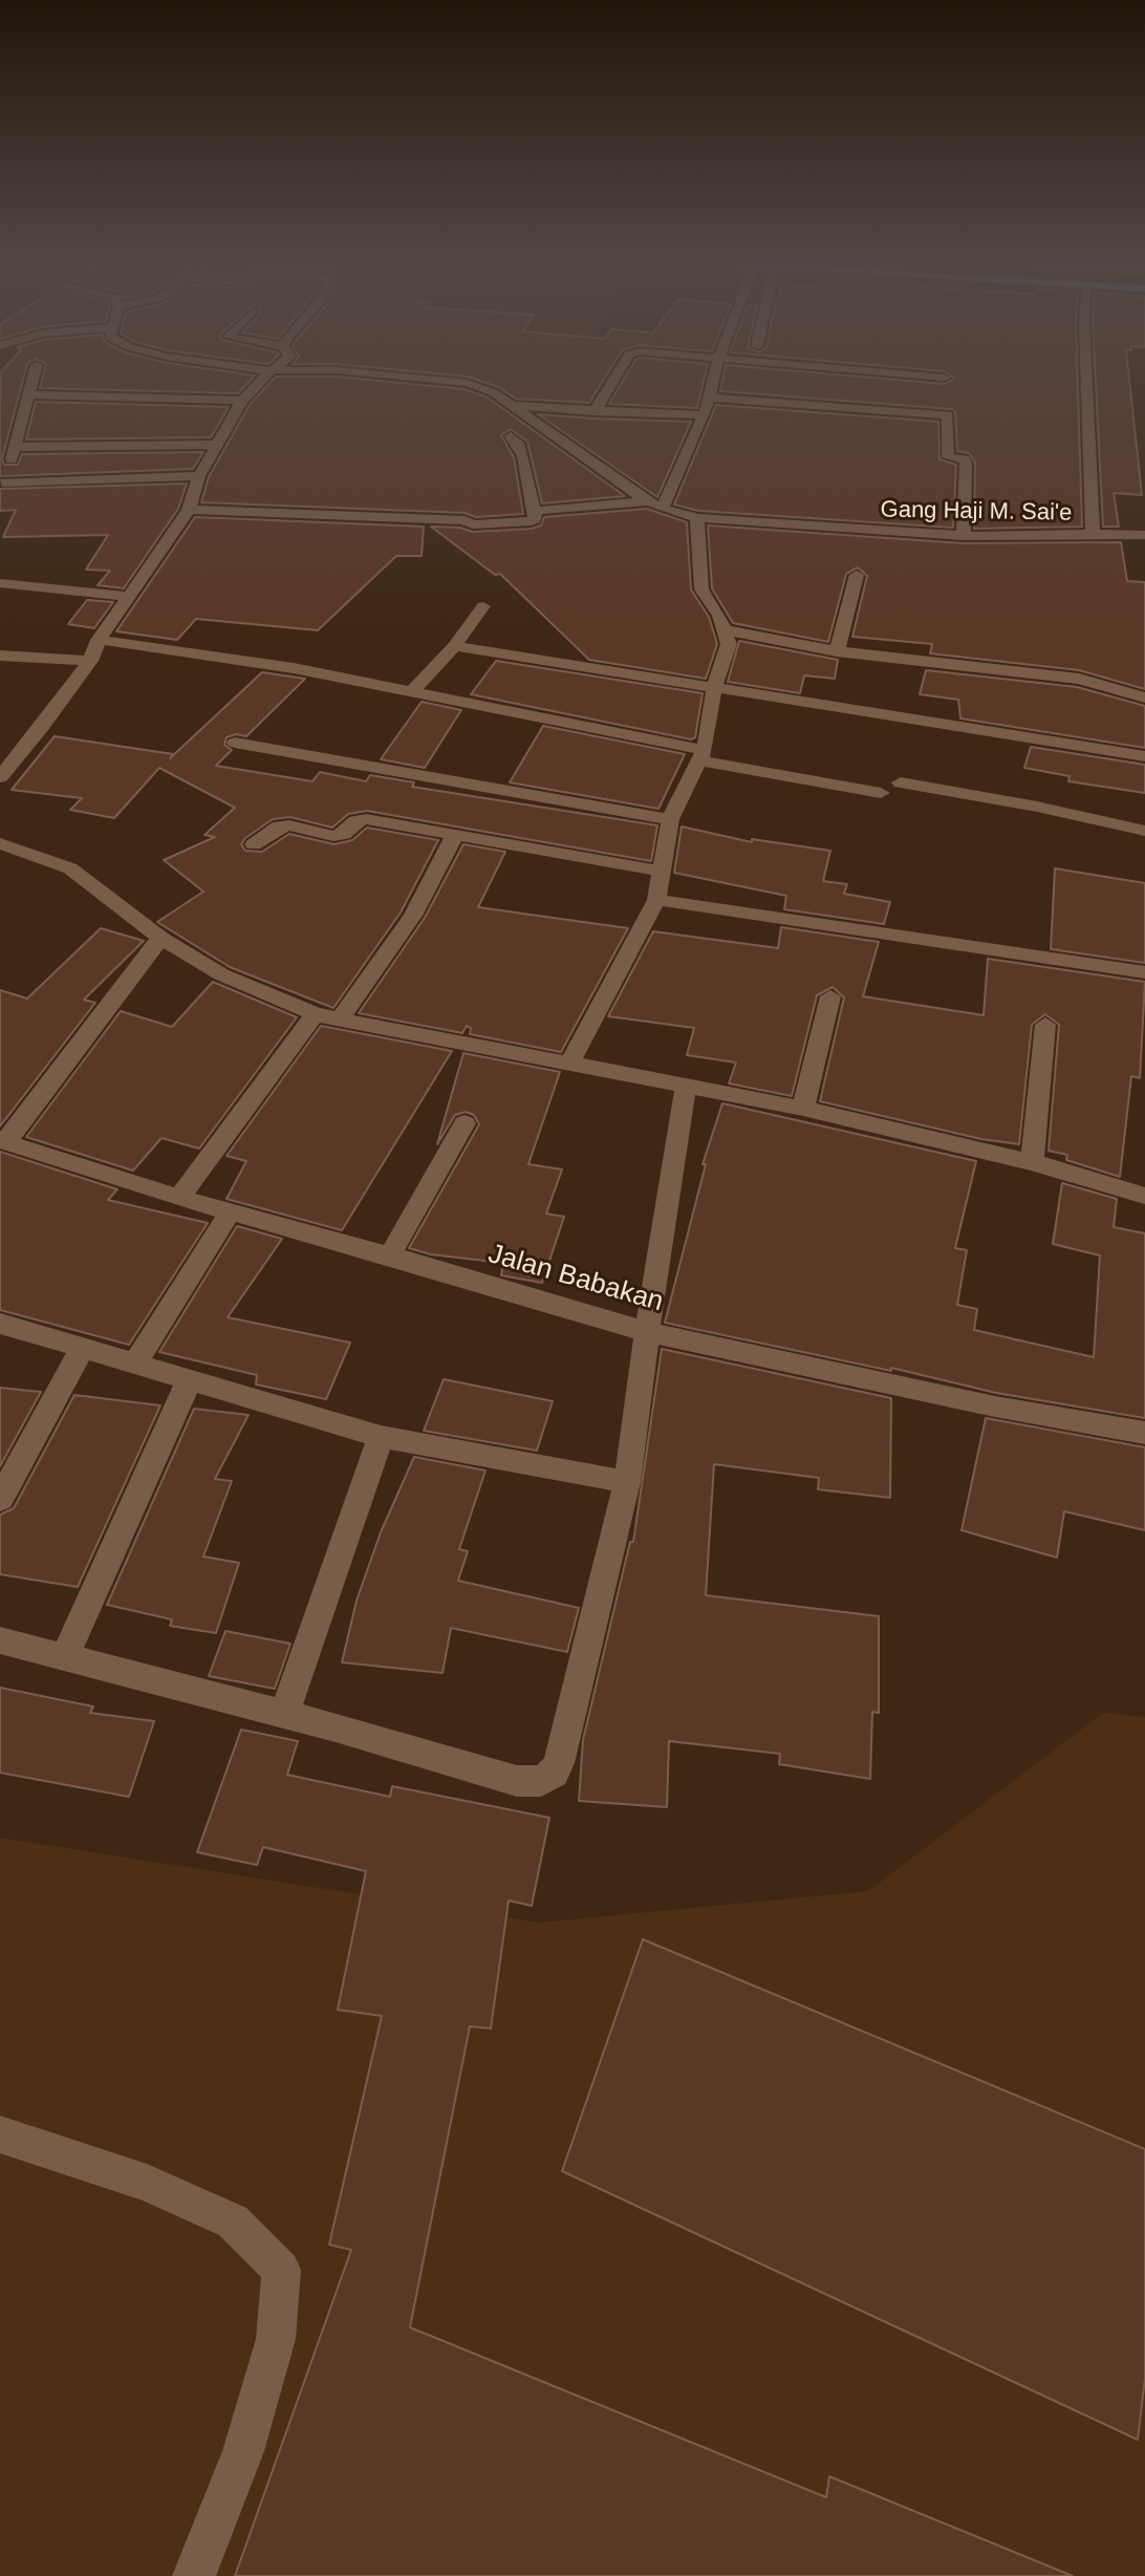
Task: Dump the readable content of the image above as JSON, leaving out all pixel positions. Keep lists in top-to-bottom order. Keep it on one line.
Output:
{"streets":{"street":["Gang Haji M. Sai'e","Jalan Babakan"]}}
